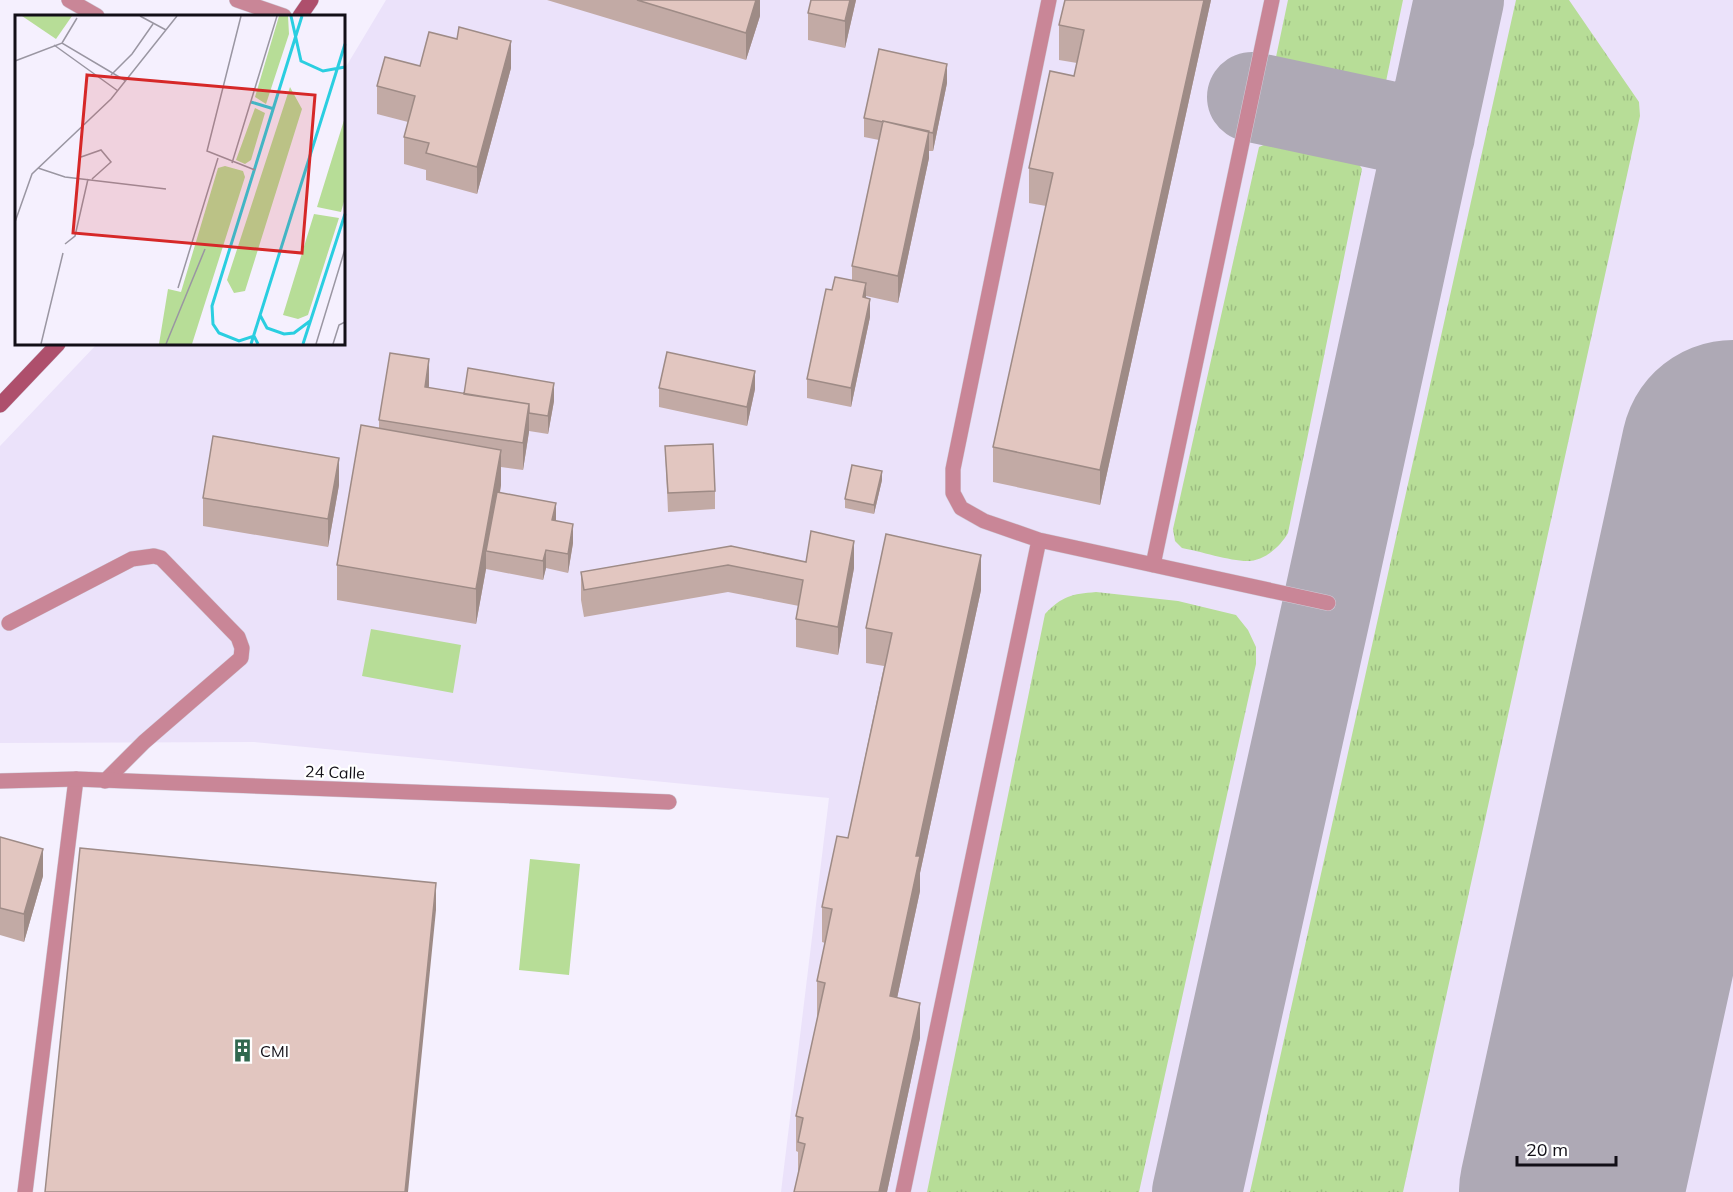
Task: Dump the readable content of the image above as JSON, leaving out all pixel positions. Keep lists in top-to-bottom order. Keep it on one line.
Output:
{"streets":{"street":["24 Calle"]},"places":{"building":["CMI"]},"scale_bar":"20 m"}
